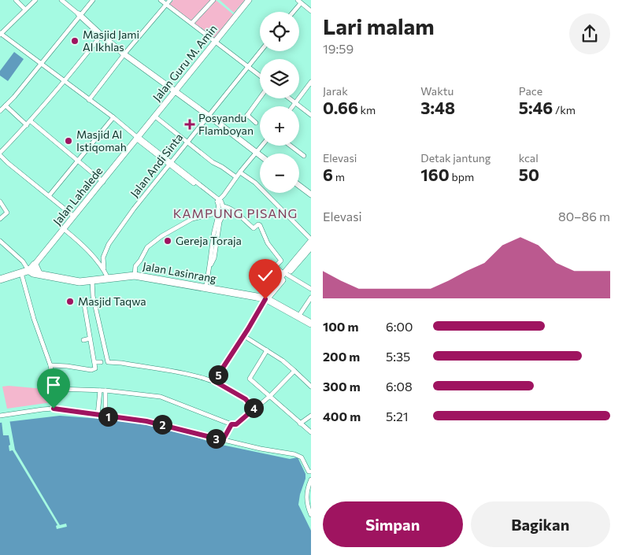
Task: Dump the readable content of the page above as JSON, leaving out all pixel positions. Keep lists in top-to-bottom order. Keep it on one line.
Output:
{"streets":{"highway":["Jalan Lasinrang"],"street":["Jalan Guru M. Amin","Jalan Andi Sinta","Jalan Lahalede"]},"crossings":[["Jalan Guru M. Amin","Jalan Lahalede"]],"districts":["KAMPUNG PISANG"],"places":{"other":["Masjid Jami Al Ikhlas","Masjid Al Istiqomah","Gereja Toraja","Masjid Taqwa"],"health":["Posyandu Flamboyan"]},"page":{"heading":["Lari malam","19:59"],"map_buttons":["+","−"],"stats":[["Jarak","0.66 km"],["Waktu","3:48"],["Pace","5:46 /km"],["Elevasi","6 m"],["Detak jantung","160 bpm"],["kcal","50"]],"chart":["Elevasi","80–86 m"],"list":[{"name":"100 m","note":"6:00"},{"name":"200 m","note":"5:35"},{"name":"300 m","note":"6:08"},{"name":"400 m","note":"5:21"}],"pins":["5","4","1","2","3"],"buttons":["Simpan","Bagikan"]}}
